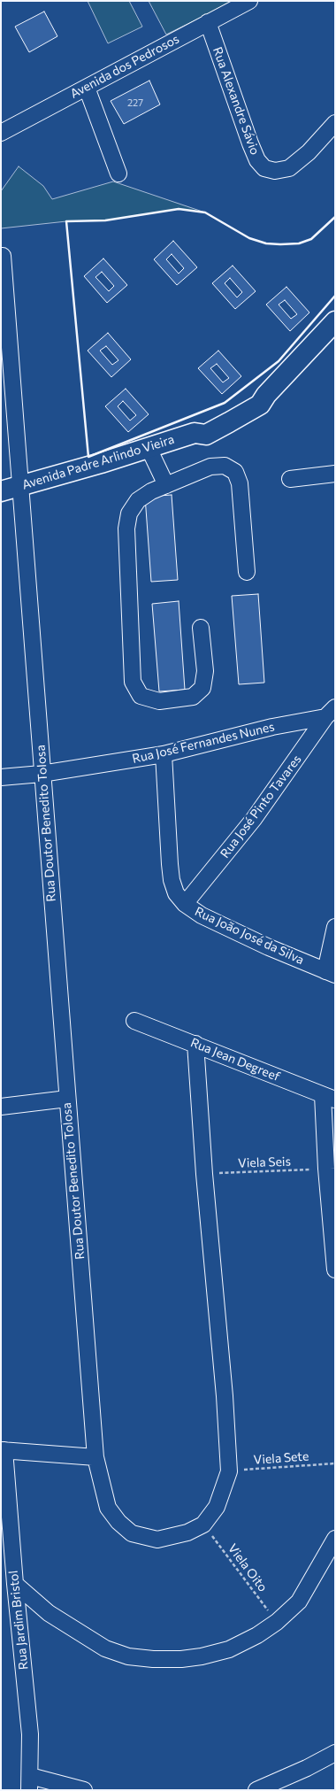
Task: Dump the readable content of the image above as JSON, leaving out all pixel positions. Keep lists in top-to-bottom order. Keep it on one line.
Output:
{"streets":{"main road":["Avenida Padre Arlindo Vieira"],"street":["Avenida dos Pedrosos","Rua Alexandre Sávio","Rua José Fernandes Nunes","Rua José Pinto Tavares","Rua Doutor Benedito Tolosa","Rua João José da Silva","Rua Jean Degreef","Rua Jardim Bristol"],"path":["Viela Seis","Viela Sete","Viela Oito"]},"crossings":[["Avenida dos Pedrosos","Rua Alexandre Sávio"],["Avenida Padre Arlindo Vieira","Rua Doutor Benedito Tolosa"],["Rua José Fernandes Nunes","Rua José Pinto Tavares"],["Rua José Fernandes Nunes","Rua Doutor Benedito Tolosa"],["Rua José Fernandes Nunes","Rua João José da Silva"],["Rua José Pinto Tavares","Rua João José da Silva"],["Rua Doutor Benedito Tolosa","Viela Oito"]],"house_numbers":["227"]}
